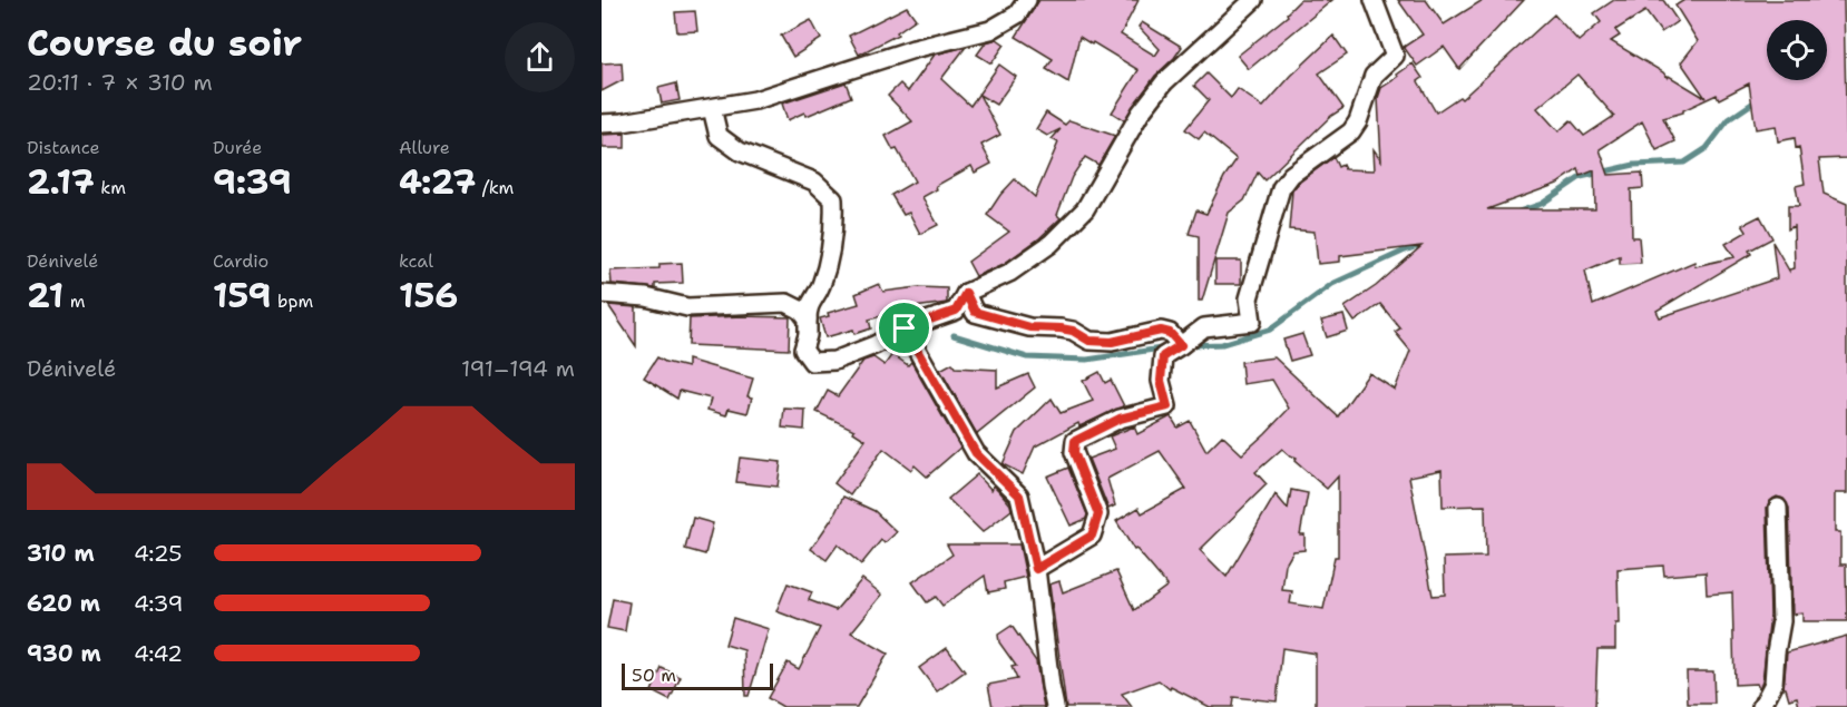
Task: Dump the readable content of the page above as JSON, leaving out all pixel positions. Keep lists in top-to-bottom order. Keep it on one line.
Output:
{"scale_bar":"50 m","page":{"heading":["Course du soir","20:11 · 7 × 310 m"],"stats":[["Distance","2.17 km"],["Durée","9:39"],["Allure","4:27 /km"],["Dénivelé","21 m"],["Cardio","159 bpm"],["kcal","156"]],"chart":["Dénivelé","191–194 m"],"list":[{"name":"310 m","note":"4:25"},{"name":"620 m","note":"4:39"},{"name":"930 m","note":"4:42"}],"scale":"50 m"}}
